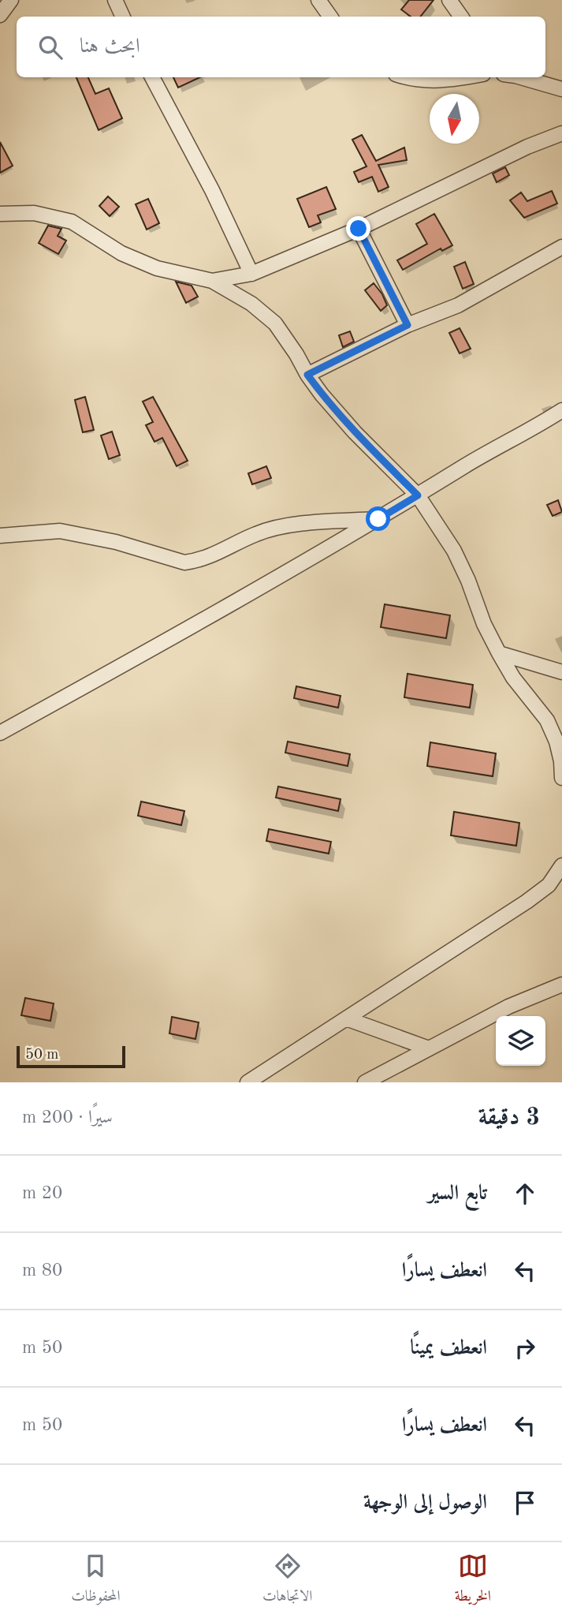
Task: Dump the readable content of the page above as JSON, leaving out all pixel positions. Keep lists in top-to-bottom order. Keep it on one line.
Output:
{"scale_bar":"50 m","north":"bottom","page":{"search":"ابحث هنا","scale":"50 m","heading":["3 دقيقة","سيرًا · 200 m"],"list":[["تابع السير","20 m"],["انعطف يسارًا","80 m"],["انعطف يمينًا","50 m"],["انعطف يسارًا","50 m"],"الوصول إلى الوجهة"],"nav":["الخريطة","الاتجاهات","المحفوظات"]}}
